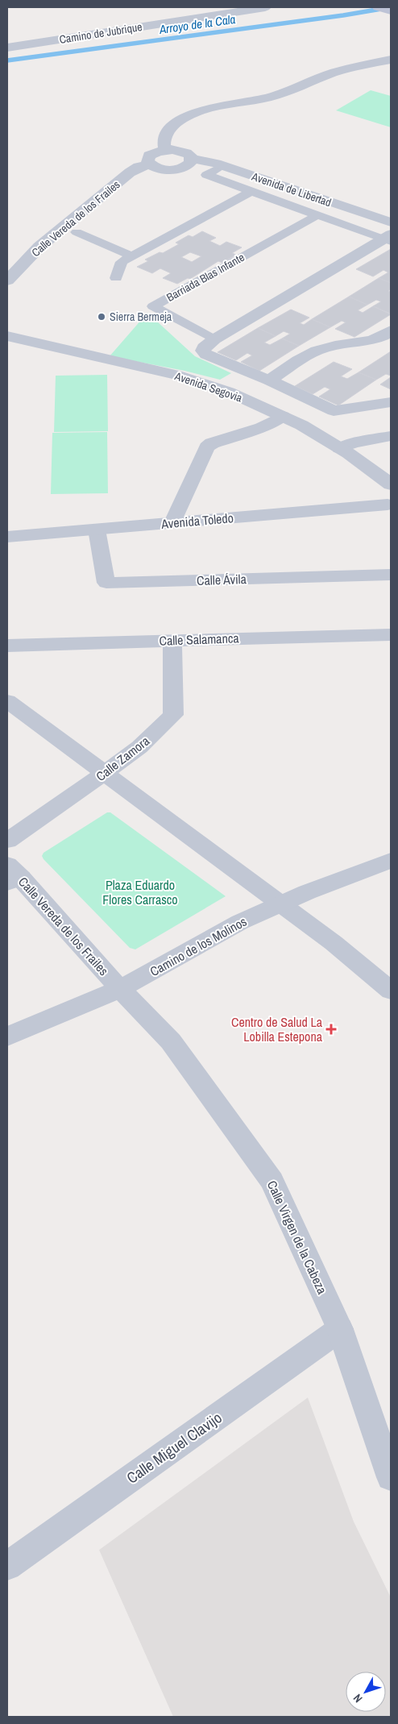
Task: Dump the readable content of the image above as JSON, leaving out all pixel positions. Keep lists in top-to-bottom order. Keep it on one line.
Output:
{"streets":{"street":["Camino de Jubrique","Avenida de Libertad","Calle Vereda de los Frailes","Barriada Blas Infante","Avenida Segovia","Avenida Toledo","Calle Ávila","Calle Salamanca","Calle Zamora","Camino de los Molinos","Calle Virgen de la Cabeza","Calle Miguel Clavijo"]},"crossings":[["Calle Vereda de los Frailes","Camino de los Molinos"],["Calle Vereda de los Frailes","Calle Virgen de la Cabeza"],["Avenida Toledo","Calle Ávila"],["Calle Salamanca","Calle Zamora"],["Camino de los Molinos","Calle Virgen de la Cabeza"],["Calle Virgen de la Cabeza","Calle Miguel Clavijo"]],"water":["Arroyo de la Cala"],"parks":["Plaza Eduardo Flores Carrasco"],"places":{"other":["Sierra Bermeja"],"health":["Centro de Salud La Lobilla Estepona"]},"north":"bottom left"}
